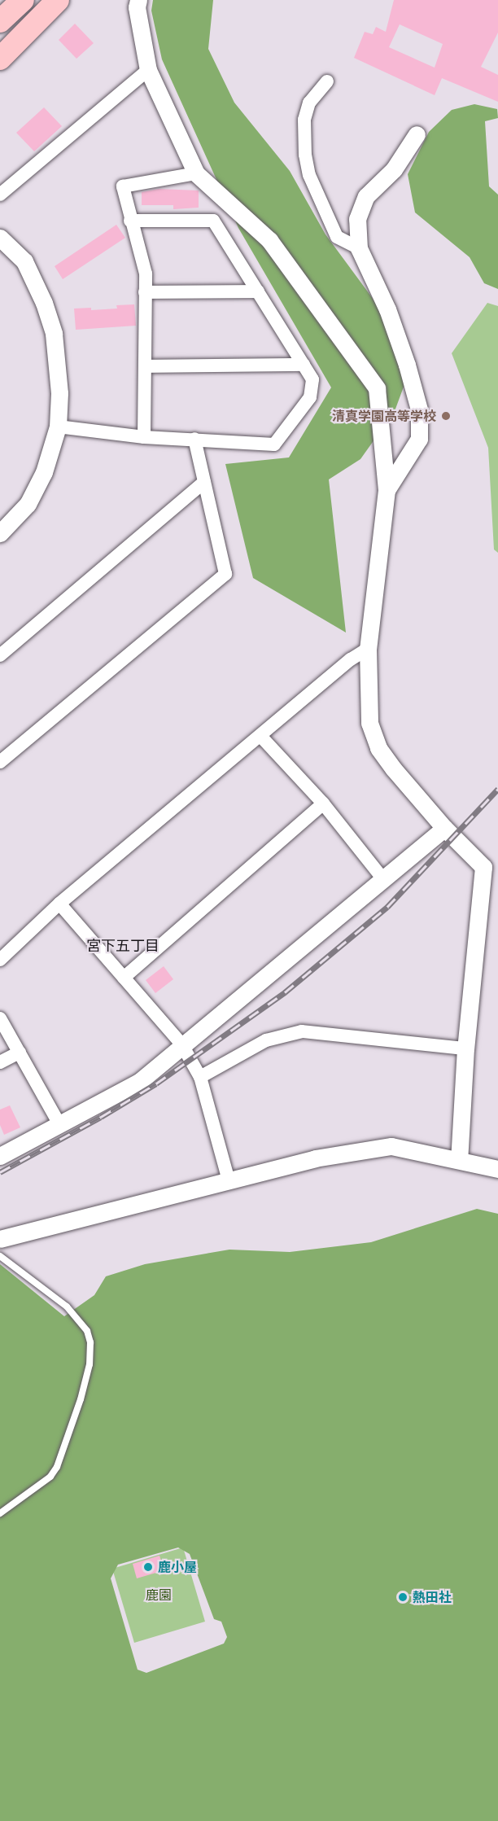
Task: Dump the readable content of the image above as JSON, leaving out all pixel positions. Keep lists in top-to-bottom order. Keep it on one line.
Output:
{"districts":["宮下五丁目"],"parks":["鹿園"],"places":["清真学園高等学校","鹿小屋","熱田社"]}
